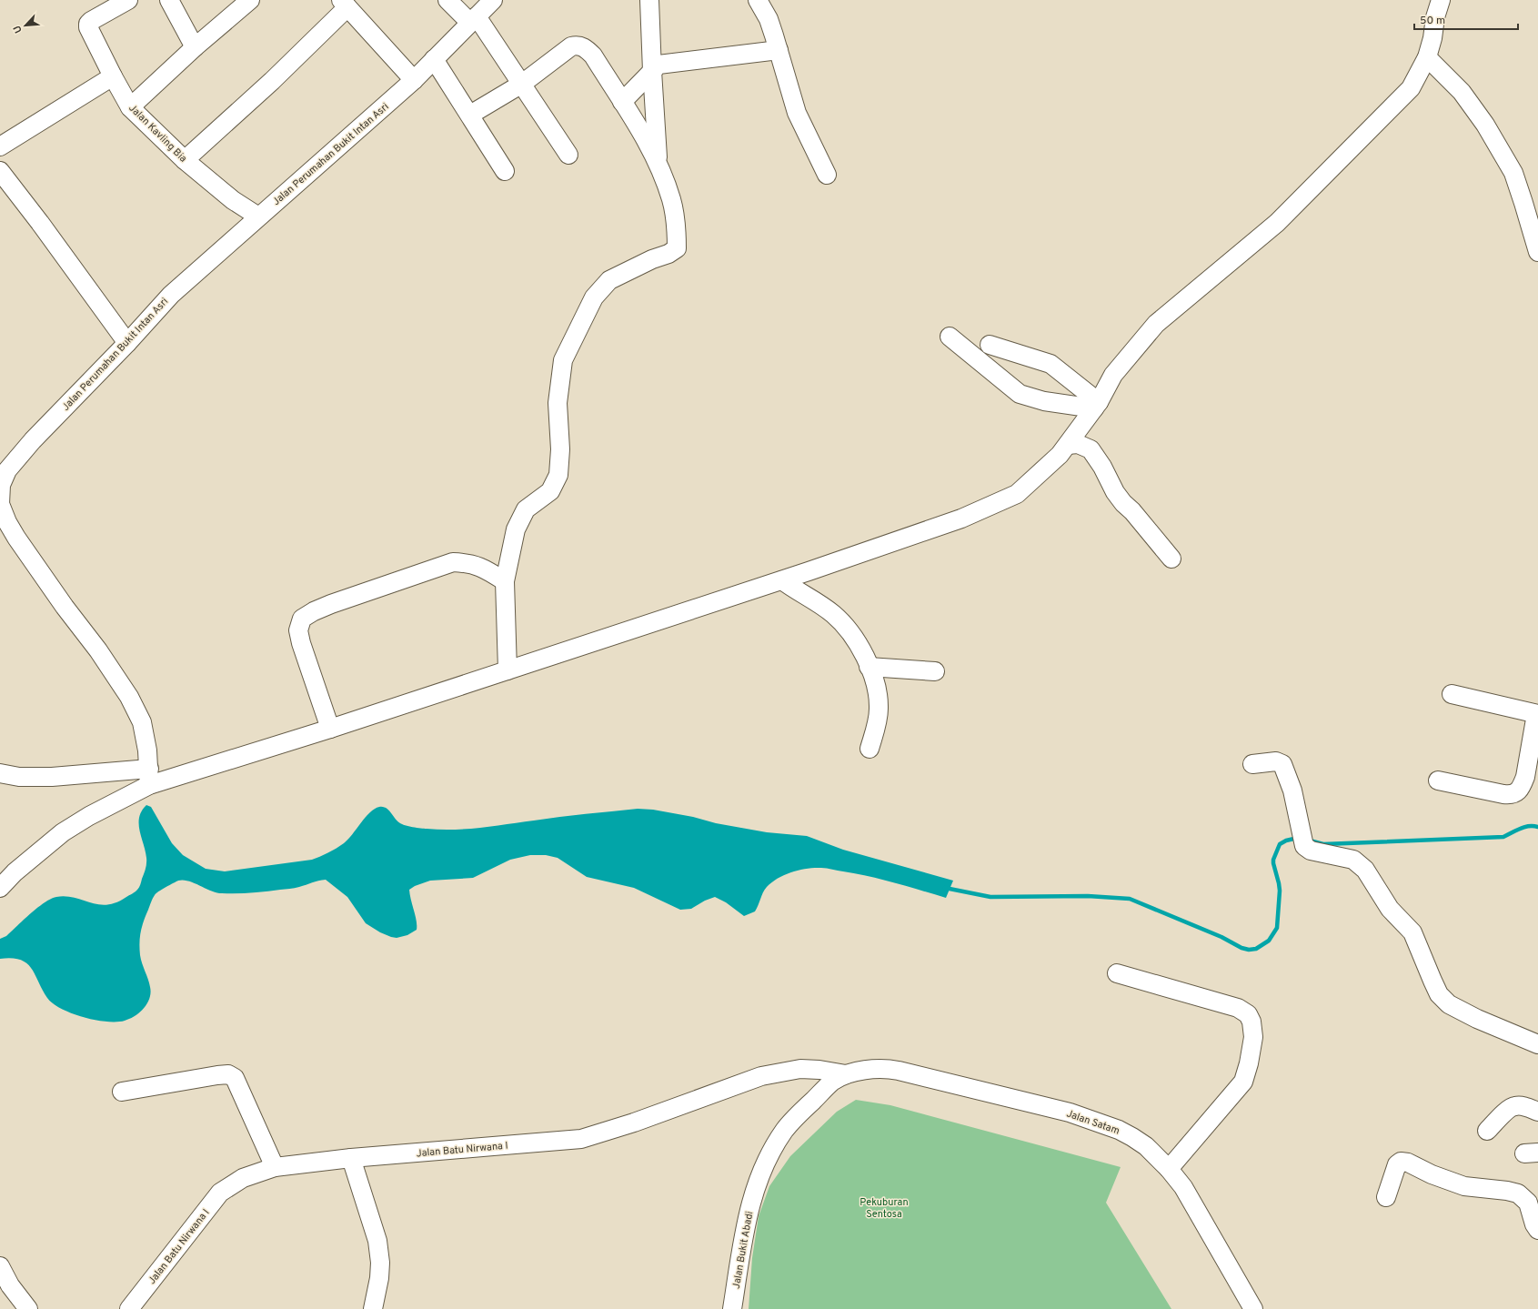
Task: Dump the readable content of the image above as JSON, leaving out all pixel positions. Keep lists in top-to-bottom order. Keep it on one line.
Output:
{"streets":{"street":["Jalan Kavling Bia","Jalan Perumahan Bukit Intan Asri","Jalan Satam","Jalan Batu Nirwana I","Jalan Bukit Abadi"]},"crossings":[["Jalan Kavling Bia","Jalan Perumahan Bukit Intan Asri"],["Jalan Satam","Jalan Batu Nirwana I"],["Jalan Satam","Jalan Bukit Abadi"],["Jalan Batu Nirwana I","Jalan Bukit Abadi"]],"parks":["Pekuburan Sentosa"],"scale_bar":"50 m","north":"bottom left"}
